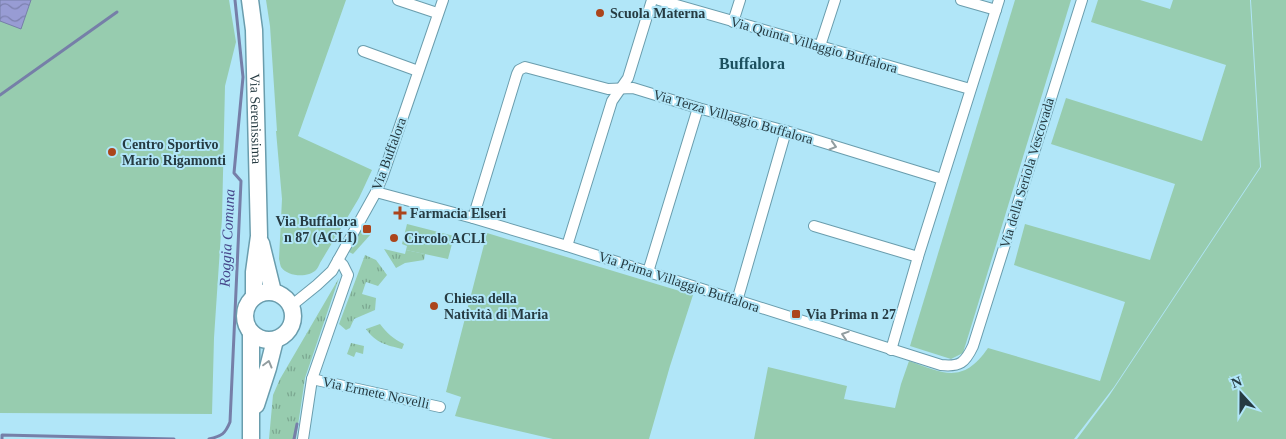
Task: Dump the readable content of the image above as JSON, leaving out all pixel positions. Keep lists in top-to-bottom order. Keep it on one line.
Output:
{"streets":{"main road":["Via Serenissima"],"street":["Via Quinta Villaggio Buffalora","Via Terza Villaggio Buffalora","Via Buffalora","Via della Seriola Vescovada","Via Prima Villaggio Buffalora","Via Ermete Novelli"]},"crossings":[["Via Terza Villaggio Buffalora","Via Prima Villaggio Buffalora"],["Via Serenissima","Via Buffalora"],["Via Buffalora","Via Prima Villaggio Buffalora"],["Via della Seriola Vescovada","Via Prima Villaggio Buffalora"]],"districts":["Buffalora"],"water":["Roggia Comuna"],"places":{"other":["Scuola Materna","Centro Sportivo Mario Rigamonti","Circolo ACLI","Chiesa della Natività di Maria"],"health":["Farmacia Elseri"],"transit":["Via Buffalora n 87 (ACLI)","Via Prima n 27"]},"north":"top"}
